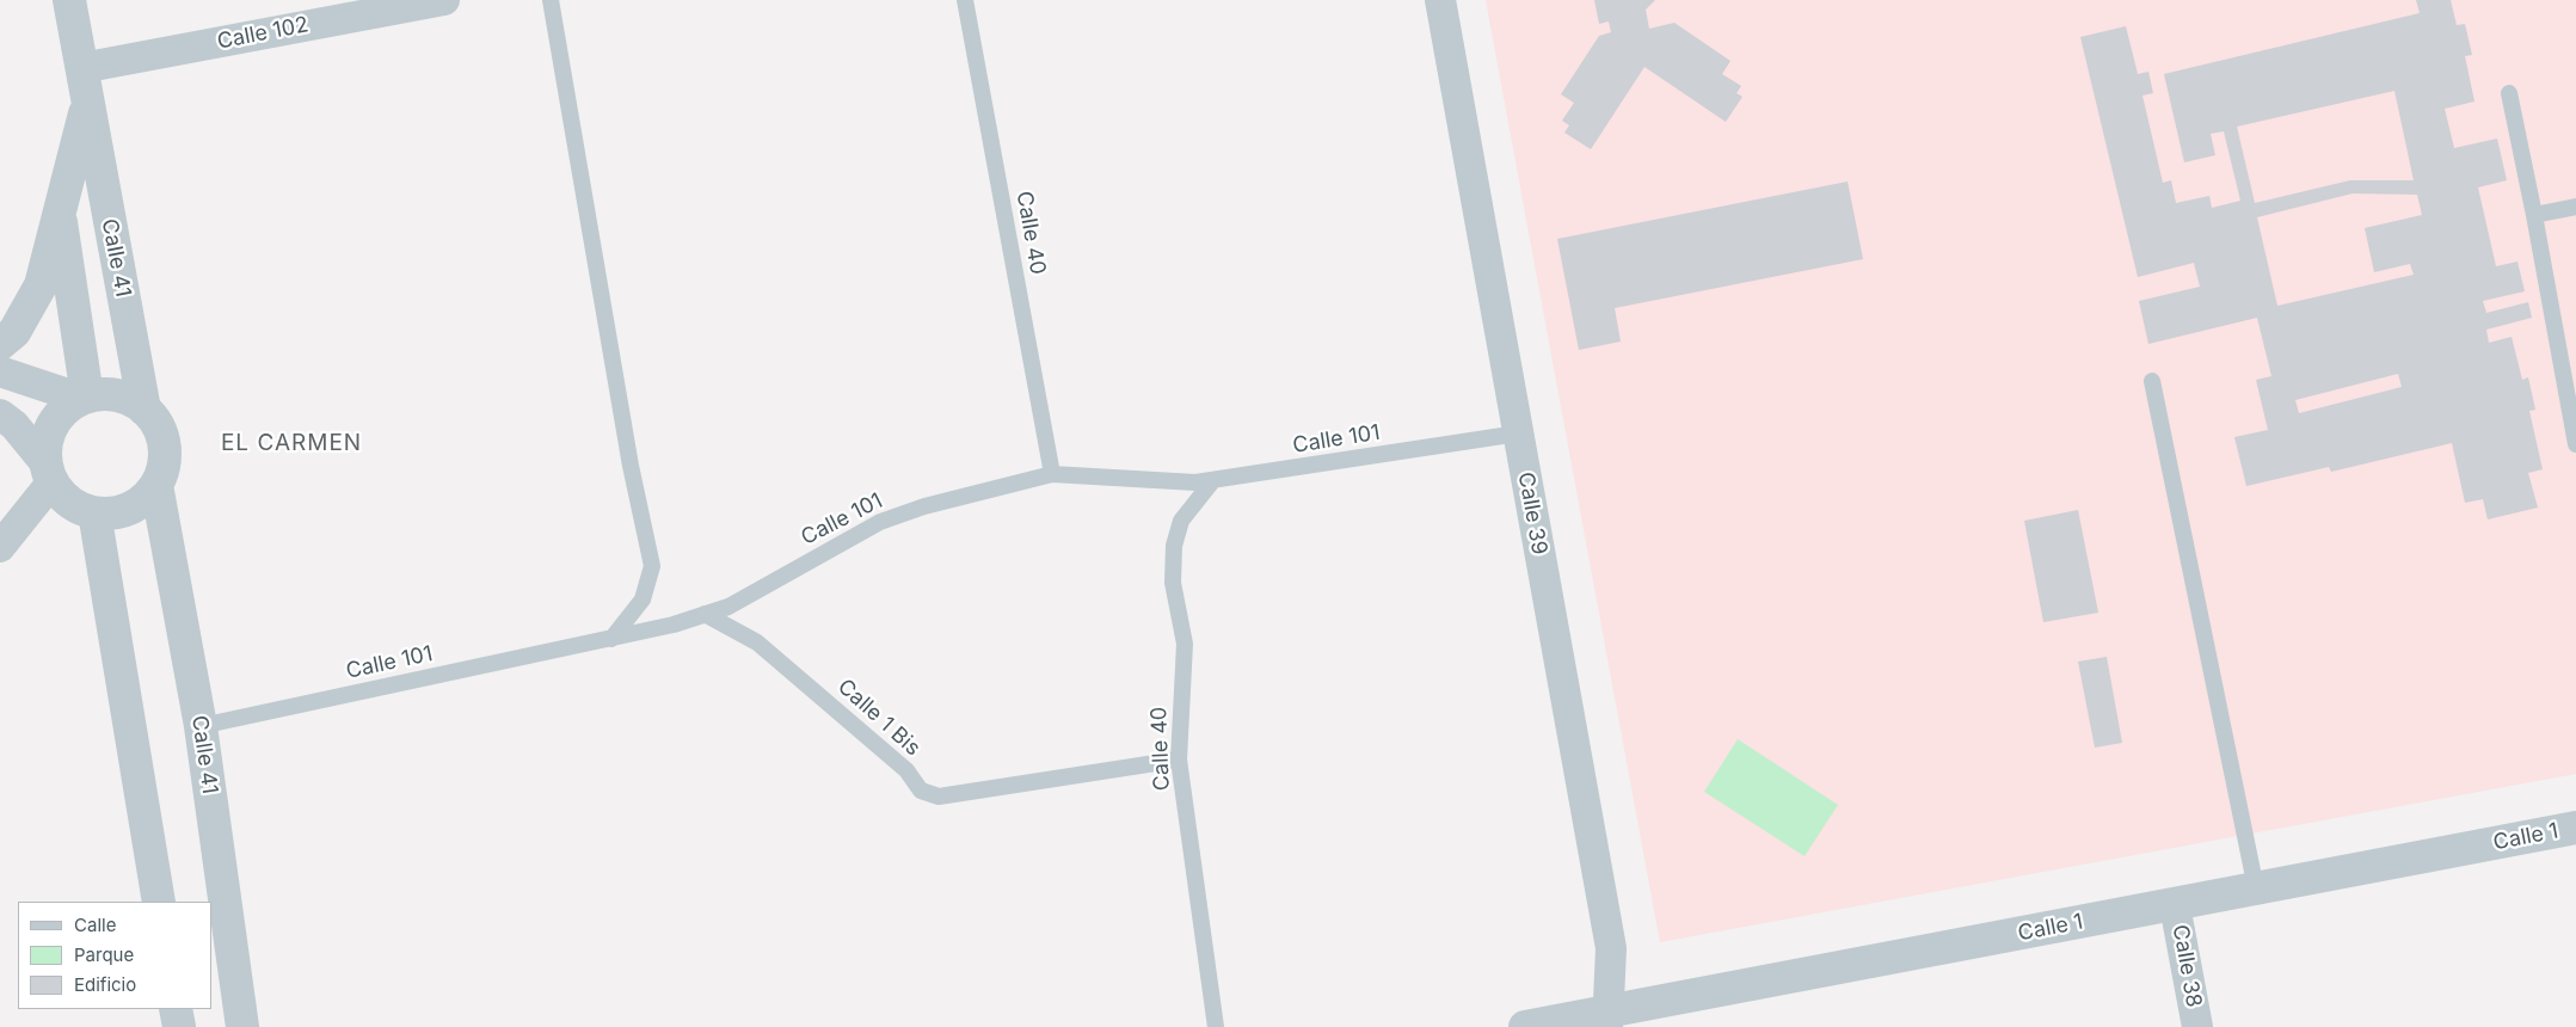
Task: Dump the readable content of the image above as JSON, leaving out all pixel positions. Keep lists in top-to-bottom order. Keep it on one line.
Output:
{"streets":{"street":["Calle 102","Calle 41","Calle 39","Calle 1","Calle 38"],"lane":["Calle 40","Calle 101","Calle 1 Bis"]},"crossings":[["Calle 102","Calle 41"],["Calle 40","Calle 101"],["Calle 40","Calle 1 Bis"],["Calle 41","Calle 101"],["Calle 101","Calle 39"],["Calle 101","Calle 1 Bis"],["Calle 39","Calle 1"],["Calle 1","Calle 38"]],"districts":["EL CARMEN"],"legend":["Calle","Parque","Edificio"]}
